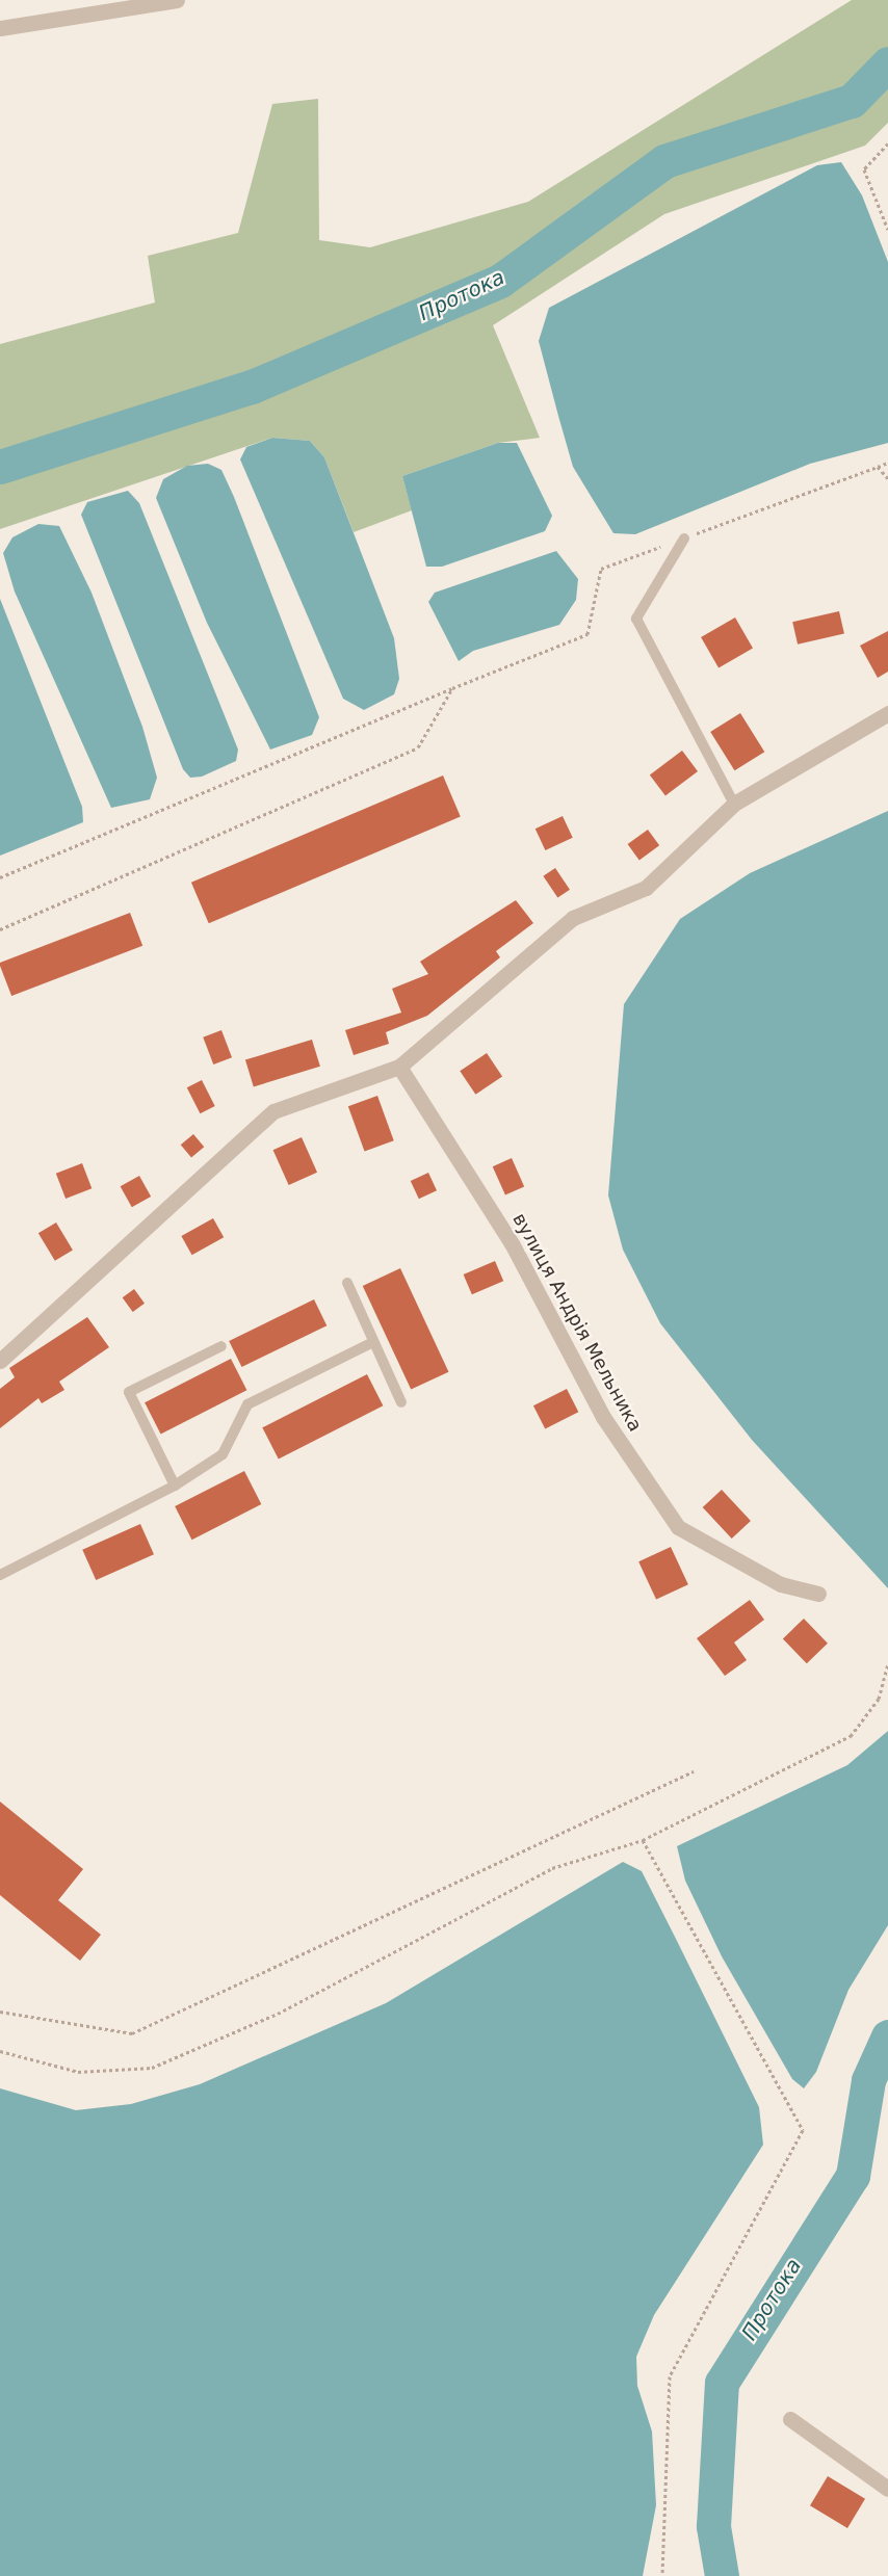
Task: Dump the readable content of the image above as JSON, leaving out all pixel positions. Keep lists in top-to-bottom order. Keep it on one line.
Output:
{"streets":{"street":["вулиця Андрія Мельника"]},"water":["Протока"]}
